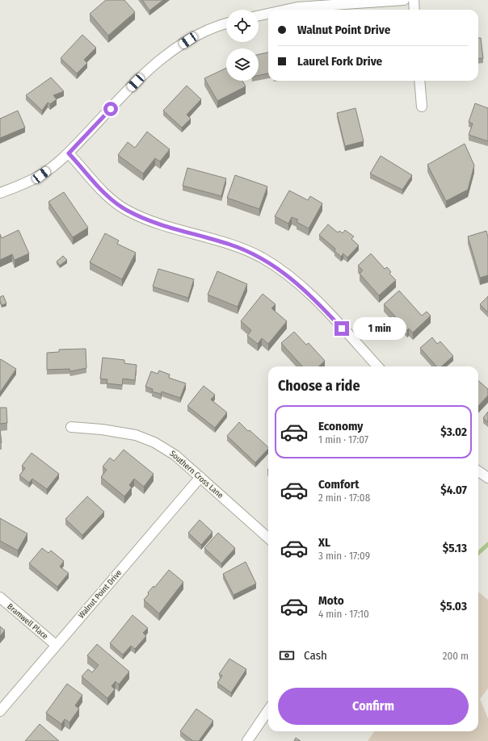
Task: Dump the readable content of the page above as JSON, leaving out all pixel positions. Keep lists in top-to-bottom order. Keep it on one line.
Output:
{"streets":{"street":["Southern Cross Lane","Walnut Point Drive","Bramwell Place"]},"crossings":[["Southern Cross Lane","Walnut Point Drive"],["Walnut Point Drive","Bramwell Place"]],"page":{"banner":["Walnut Point Drive","Laurel Fork Drive"],"bubble":"1 min","heading":"Choose a ride","list":[{"name":"Economy","note":"1 min · 17:07","value":"$3.02"},{"name":"Comfort","note":"2 min · 17:08","value":"$4.07"},{"name":"XL","note":"3 min · 17:09","value":"$5.13"},{"name":"Moto","note":"4 min · 17:10","value":"$5.03"}],"pay":["Cash","200 m"],"buttons":"Confirm"}}
